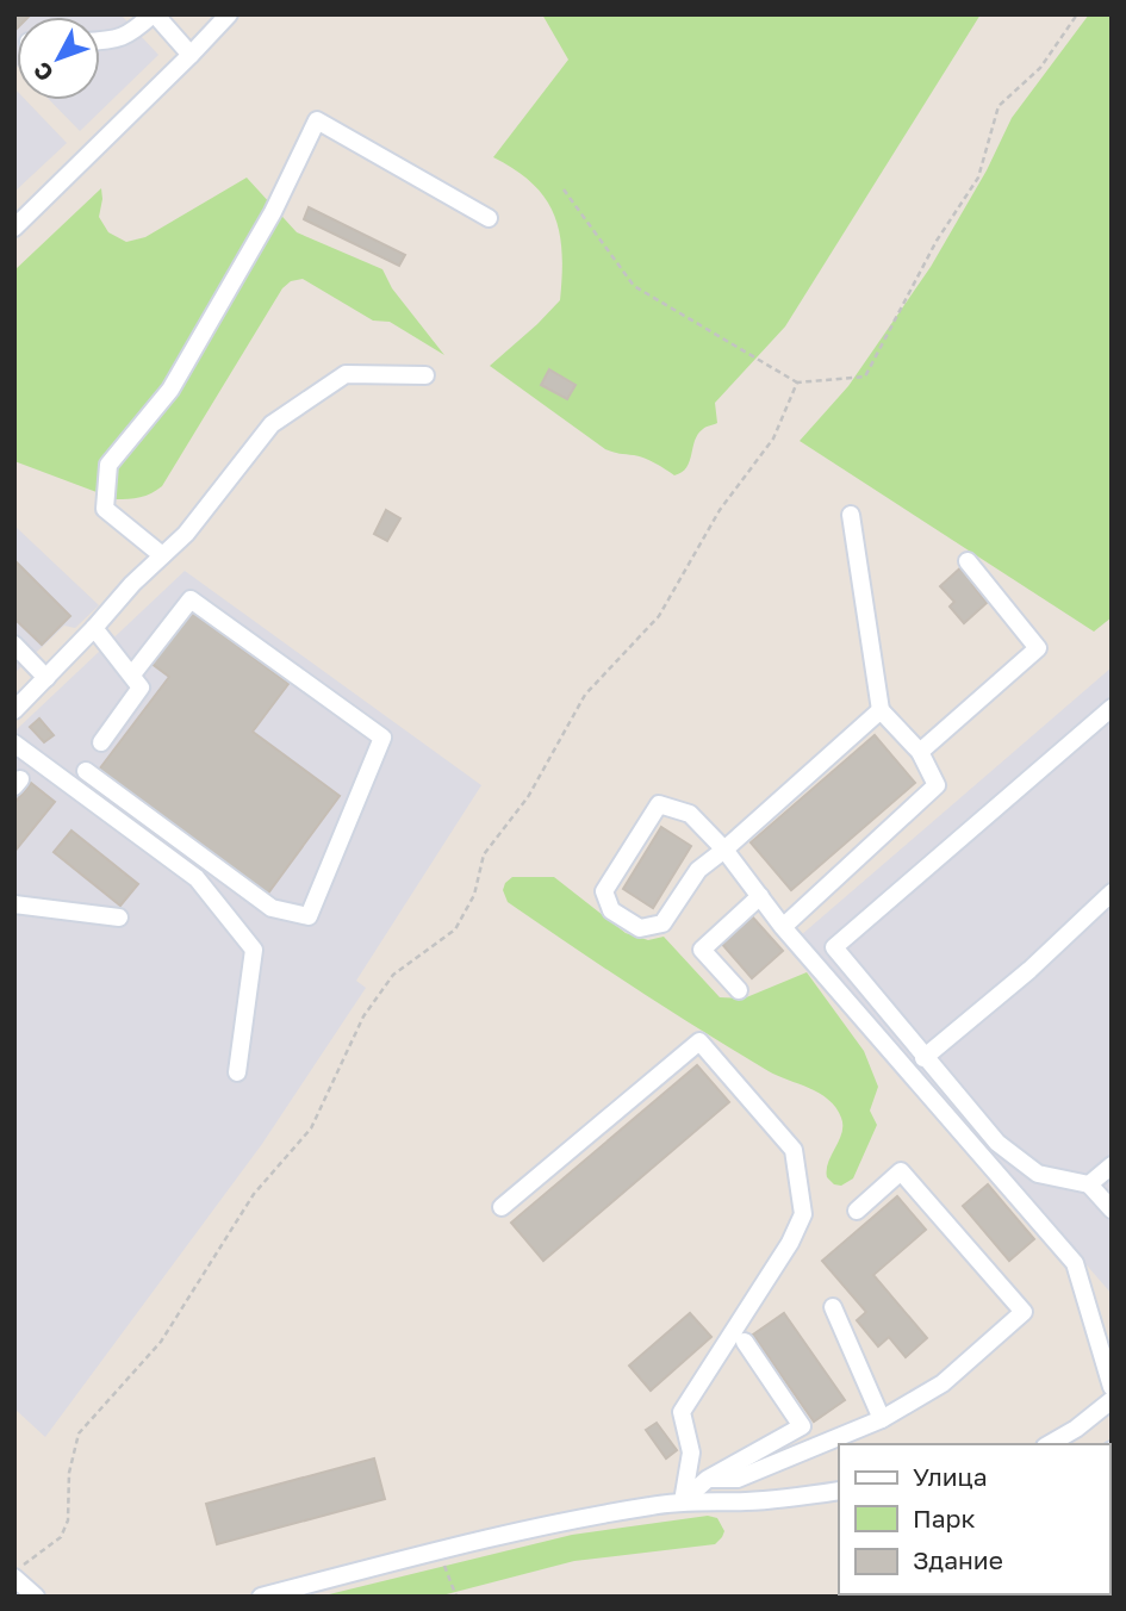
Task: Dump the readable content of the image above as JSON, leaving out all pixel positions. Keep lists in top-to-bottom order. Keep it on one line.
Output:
{"legend":["Улица","Парк","Здание"],"north":"bottom left"}
